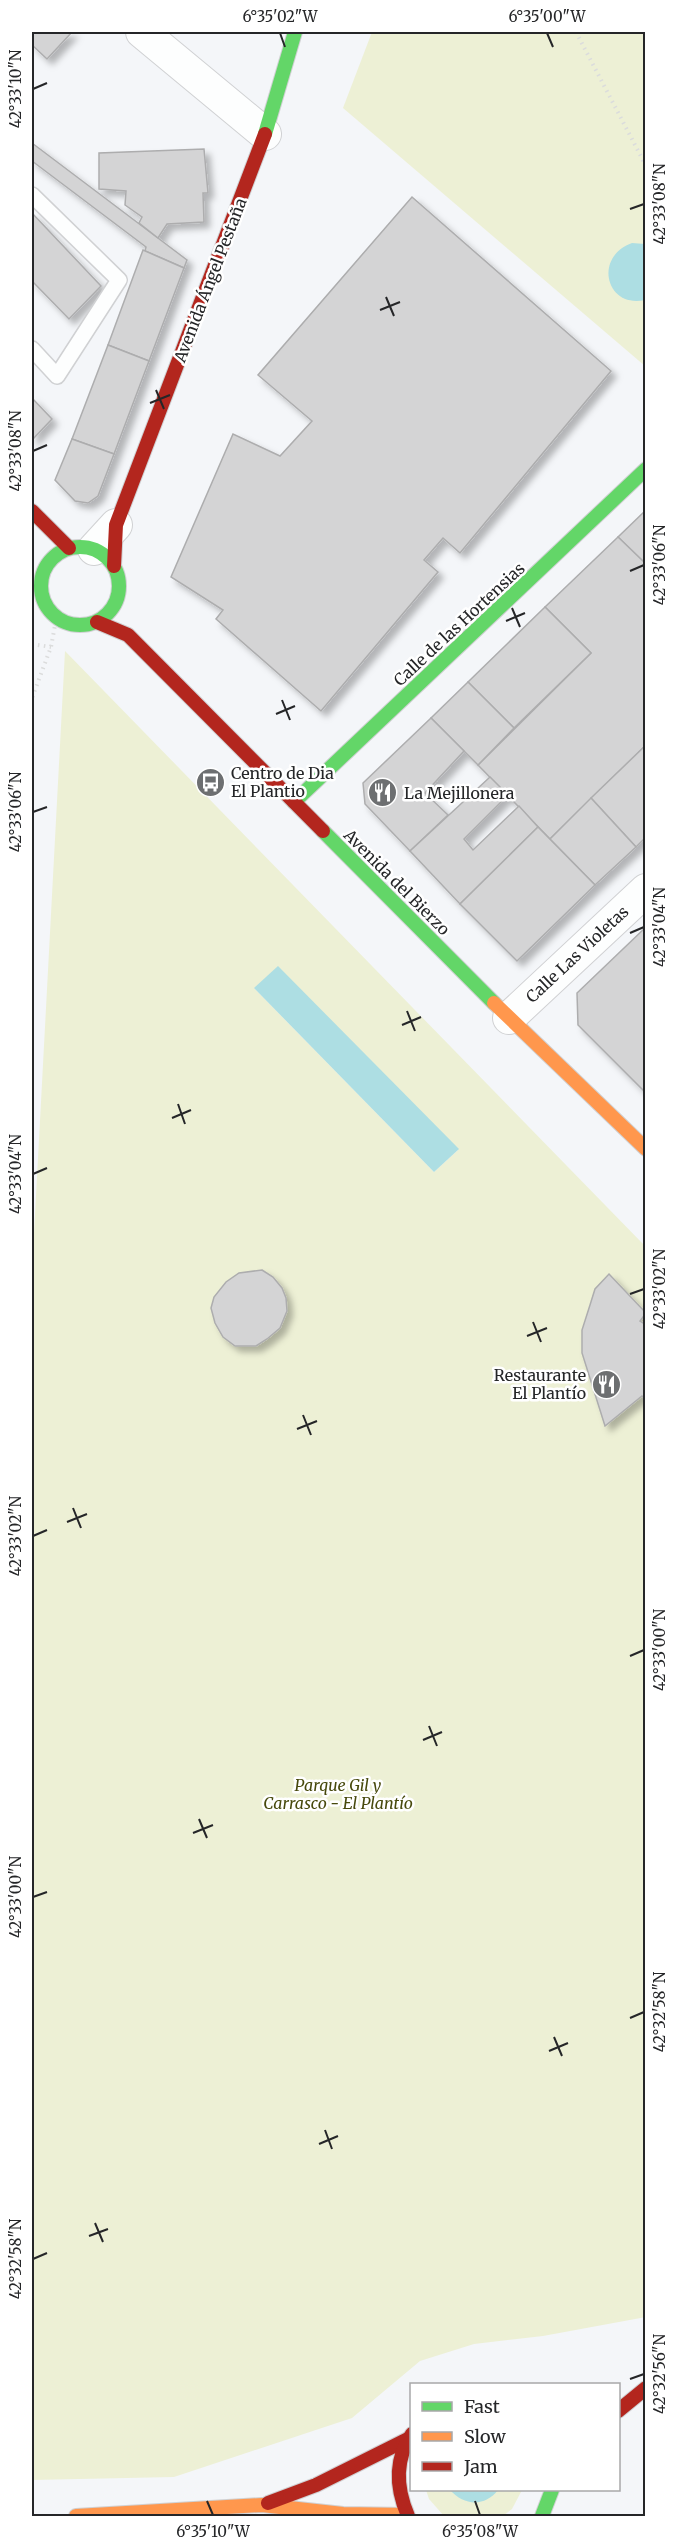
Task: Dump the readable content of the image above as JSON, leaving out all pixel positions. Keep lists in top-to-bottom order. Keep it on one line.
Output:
{"streets":{"street":["Avenida Ángel Pestaña","Calle de las Hortensias","Avenida del Bierzo","Calle Las Violetas"]},"crossings":[["Avenida Ángel Pestaña","Avenida del Bierzo"],["Calle de las Hortensias","Avenida del Bierzo"],["Avenida del Bierzo","Calle Las Violetas"]],"parks":["Parque Gil y Carrasco - El Plantío"],"places":{"bus stop":["Centro de Dia El Plantio"],"restaurant":["La Mejillonera","Restaurante El Plantío"]},"legend":["Fast","Slow","Jam"],"coordinates":["6°35'02\"W","6°35'00\"W","42°33'10\"N","42°33'08\"N","42°33'06\"N","42°33'04\"N","42°33'02\"N","42°33'00\"N","42°32'58\"N","42°32'56\"N","6°35'10\"W","6°35'08\"W"]}
